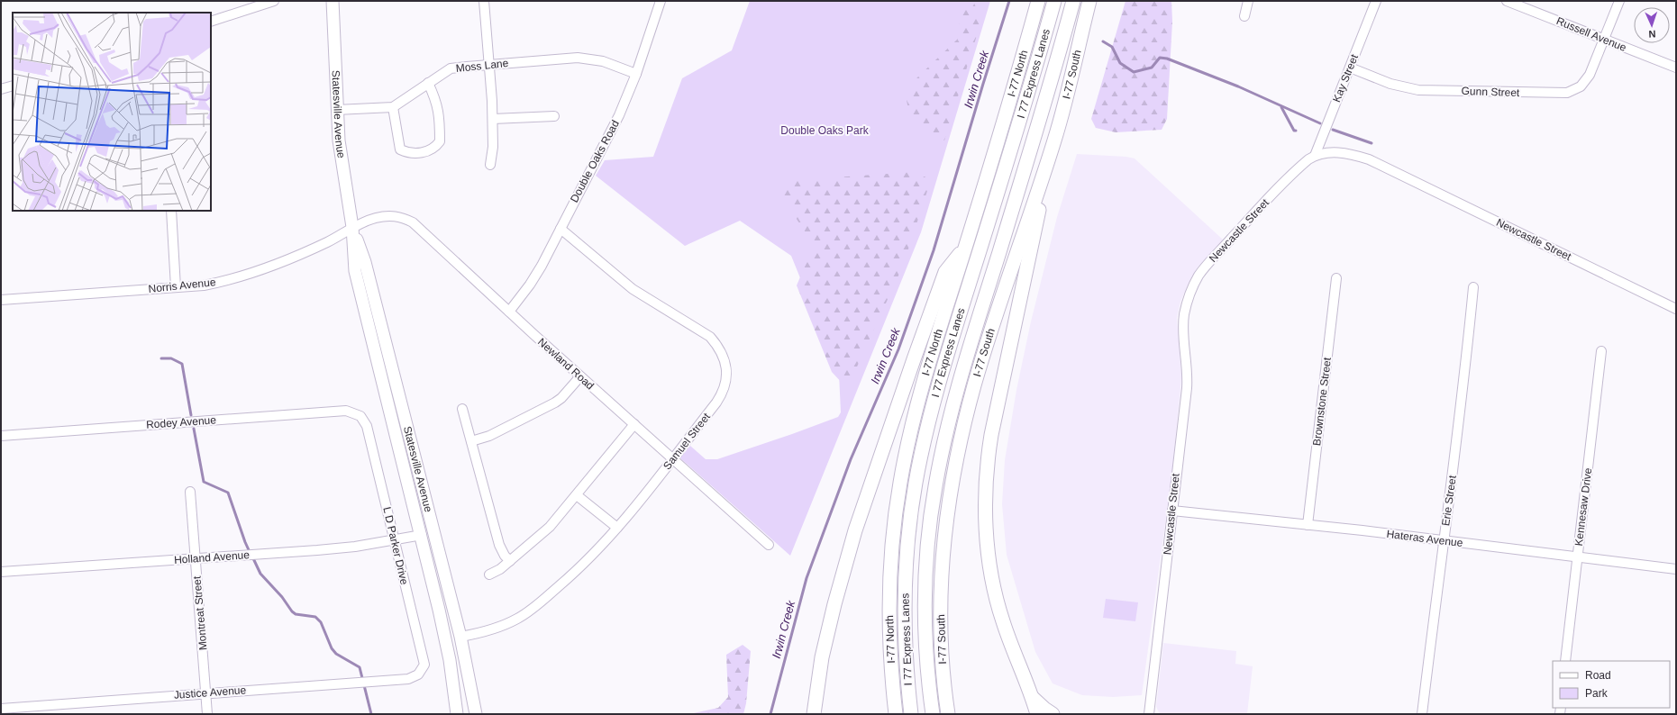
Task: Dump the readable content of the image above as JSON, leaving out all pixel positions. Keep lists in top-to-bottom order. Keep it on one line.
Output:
{"streets":{"highway":["I-77 North","I 77 Express Lanes","I-77 South"],"main road":["Statesville Avenue"],"street":["Russell Avenue","Moss Lane","Kay Street","Gunn Street","Double Oaks Road","Newcastle Street","Norris Avenue","Newland Road","Brownstone Street","Rodey Avenue","Samuel Street","Erie Street","Kennesaw Drive","Hateras Avenue","L D Parker Drive","Holland Avenue","Montreat Street","Justice Avenue"]},"crossings":[["Russell Avenue","Gunn Street"],["Moss Lane","Double Oaks Road"],["Kay Street","Gunn Street"],["Kay Street","Newcastle Street"],["Statesville Avenue","Norris Avenue"],["Statesville Avenue","Newland Road"],["Statesville Avenue","Samuel Street"],["Statesville Avenue","Holland Avenue"],["Double Oaks Road","Newland Road"],["Double Oaks Road","Samuel Street"],["Newcastle Street","Hateras Avenue"],["Norris Avenue","Newland Road"],["Newland Road","Samuel Street"],["Brownstone Street","Hateras Avenue"],["Rodey Avenue","L D Parker Drive"],["Erie Street","Hateras Avenue"],["Kennesaw Drive","Hateras Avenue"],["L D Parker Drive","Holland Avenue"],["L D Parker Drive","Justice Avenue"],["Holland Avenue","Montreat Street"],["Montreat Street","Justice Avenue"]],"water":["Irwin Creek"],"parks":["Double Oaks Park"],"legend":["Road","Park"],"north":"bottom"}
